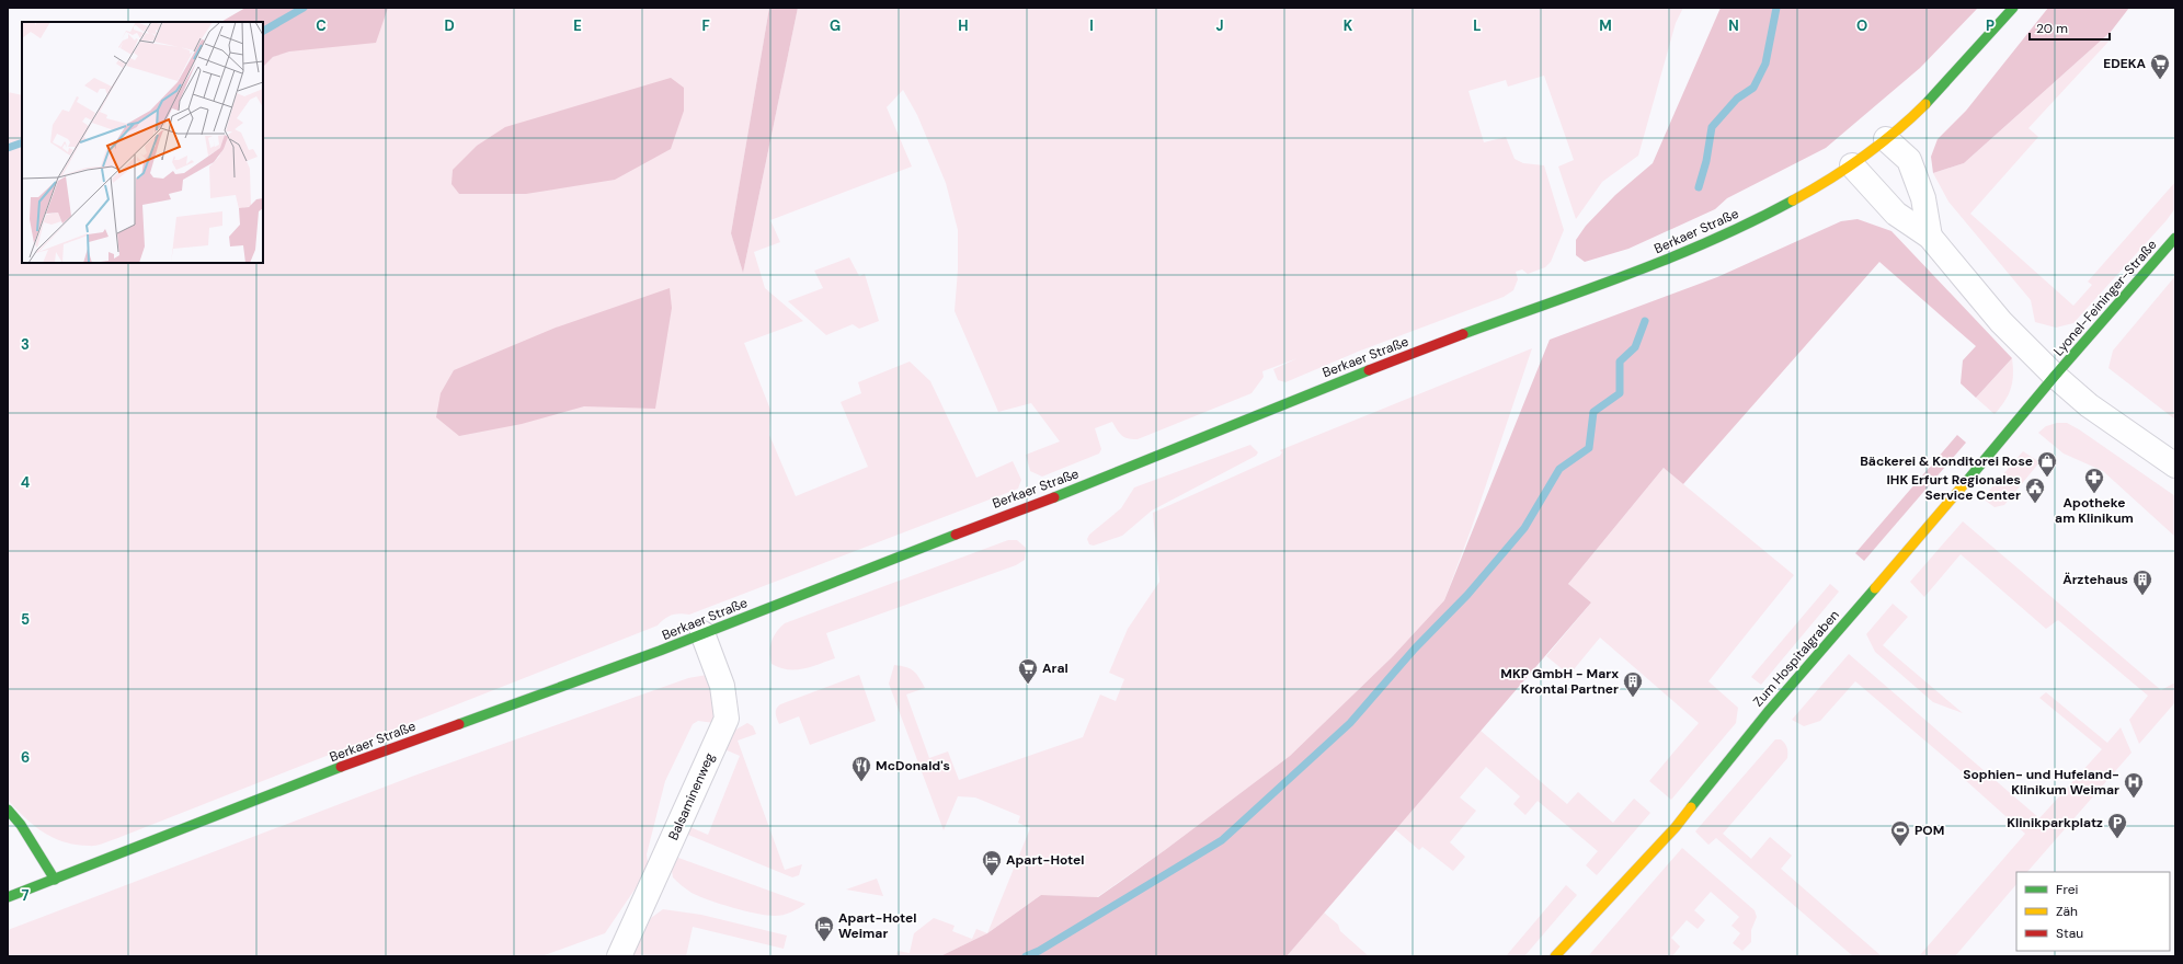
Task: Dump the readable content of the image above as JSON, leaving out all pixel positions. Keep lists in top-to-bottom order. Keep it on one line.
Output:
{"streets":{"main road":["Berkaer Straße","Lyonel-Feininger-Straße","Zum Hospitalgraben"],"street":["Balsaminenweg"]},"crossings":[["Berkaer Straße","Balsaminenweg"],["Lyonel-Feininger-Straße","Zum Hospitalgraben"]],"places":{"supermarket":["EDEKA","Aral"],"shop":["Bäckerei & Konditorei Rose"],"pharmacy":["Apotheke am Klinikum"],"public building":["IHK Erfurt Regionales Service Center"],"building":["Ärztehaus","MKP GmbH - Marx Krontal Partner"],"restaurant":["McDonald's"],"hospital":["Sophien- und Hufeland- Klinikum Weimar"],"parking":["Klinikparkplatz"],"sports":["POM"],"hotel":["Apart-Hotel","Apart-Hotel Weimar"]},"legend":["Frei","Zäh","Stau"],"scale_bar":"20 m","grid":{"columns":["C","D","E","F","G","H","I","J","K","L","M","N","O","P"],"rows":["3","4","5","6","7"]}}
